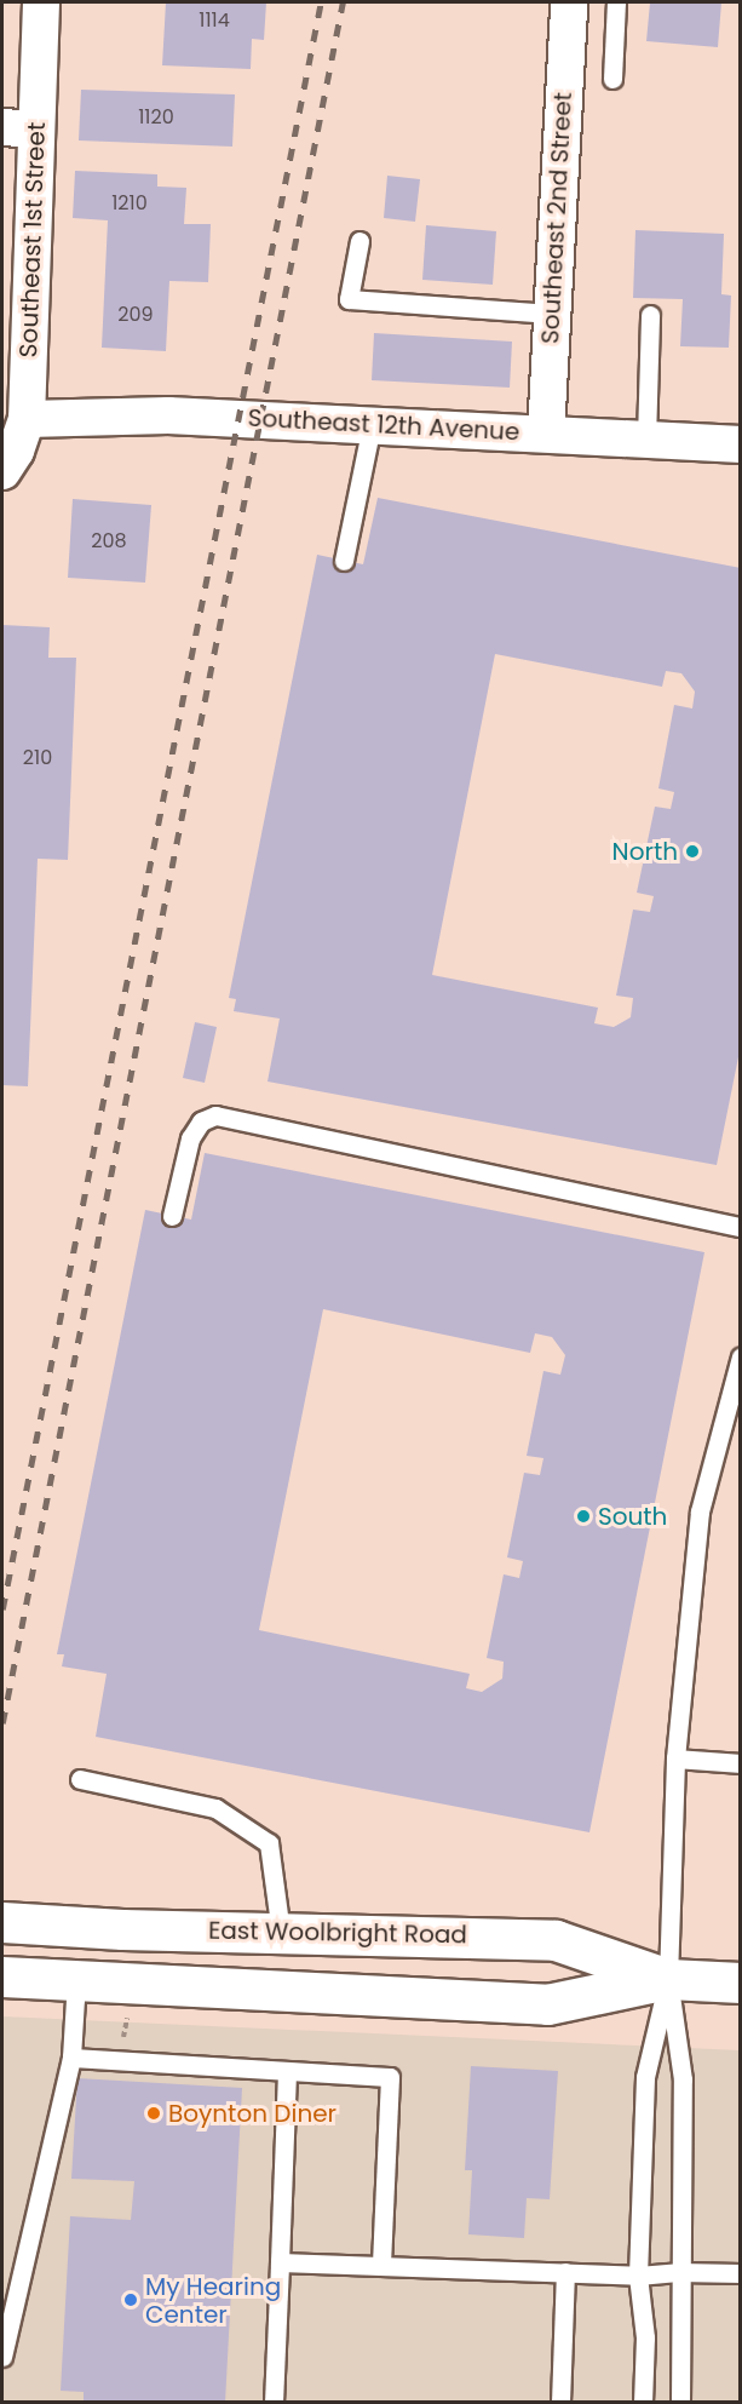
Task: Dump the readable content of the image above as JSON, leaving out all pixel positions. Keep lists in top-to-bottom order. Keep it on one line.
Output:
{"streets":{"main road":["East Woolbright Road"],"street":["Southeast 2nd Street","Southeast 1st Street","Southeast 12th Avenue"]},"crossings":[["Southeast 2nd Street","Southeast 12th Avenue"],["Southeast 1st Street","Southeast 12th Avenue"]],"places":["North","South","Boynton Diner","My Hearing Center"],"house_numbers":["1114","1120","1210","209","208","210"]}
